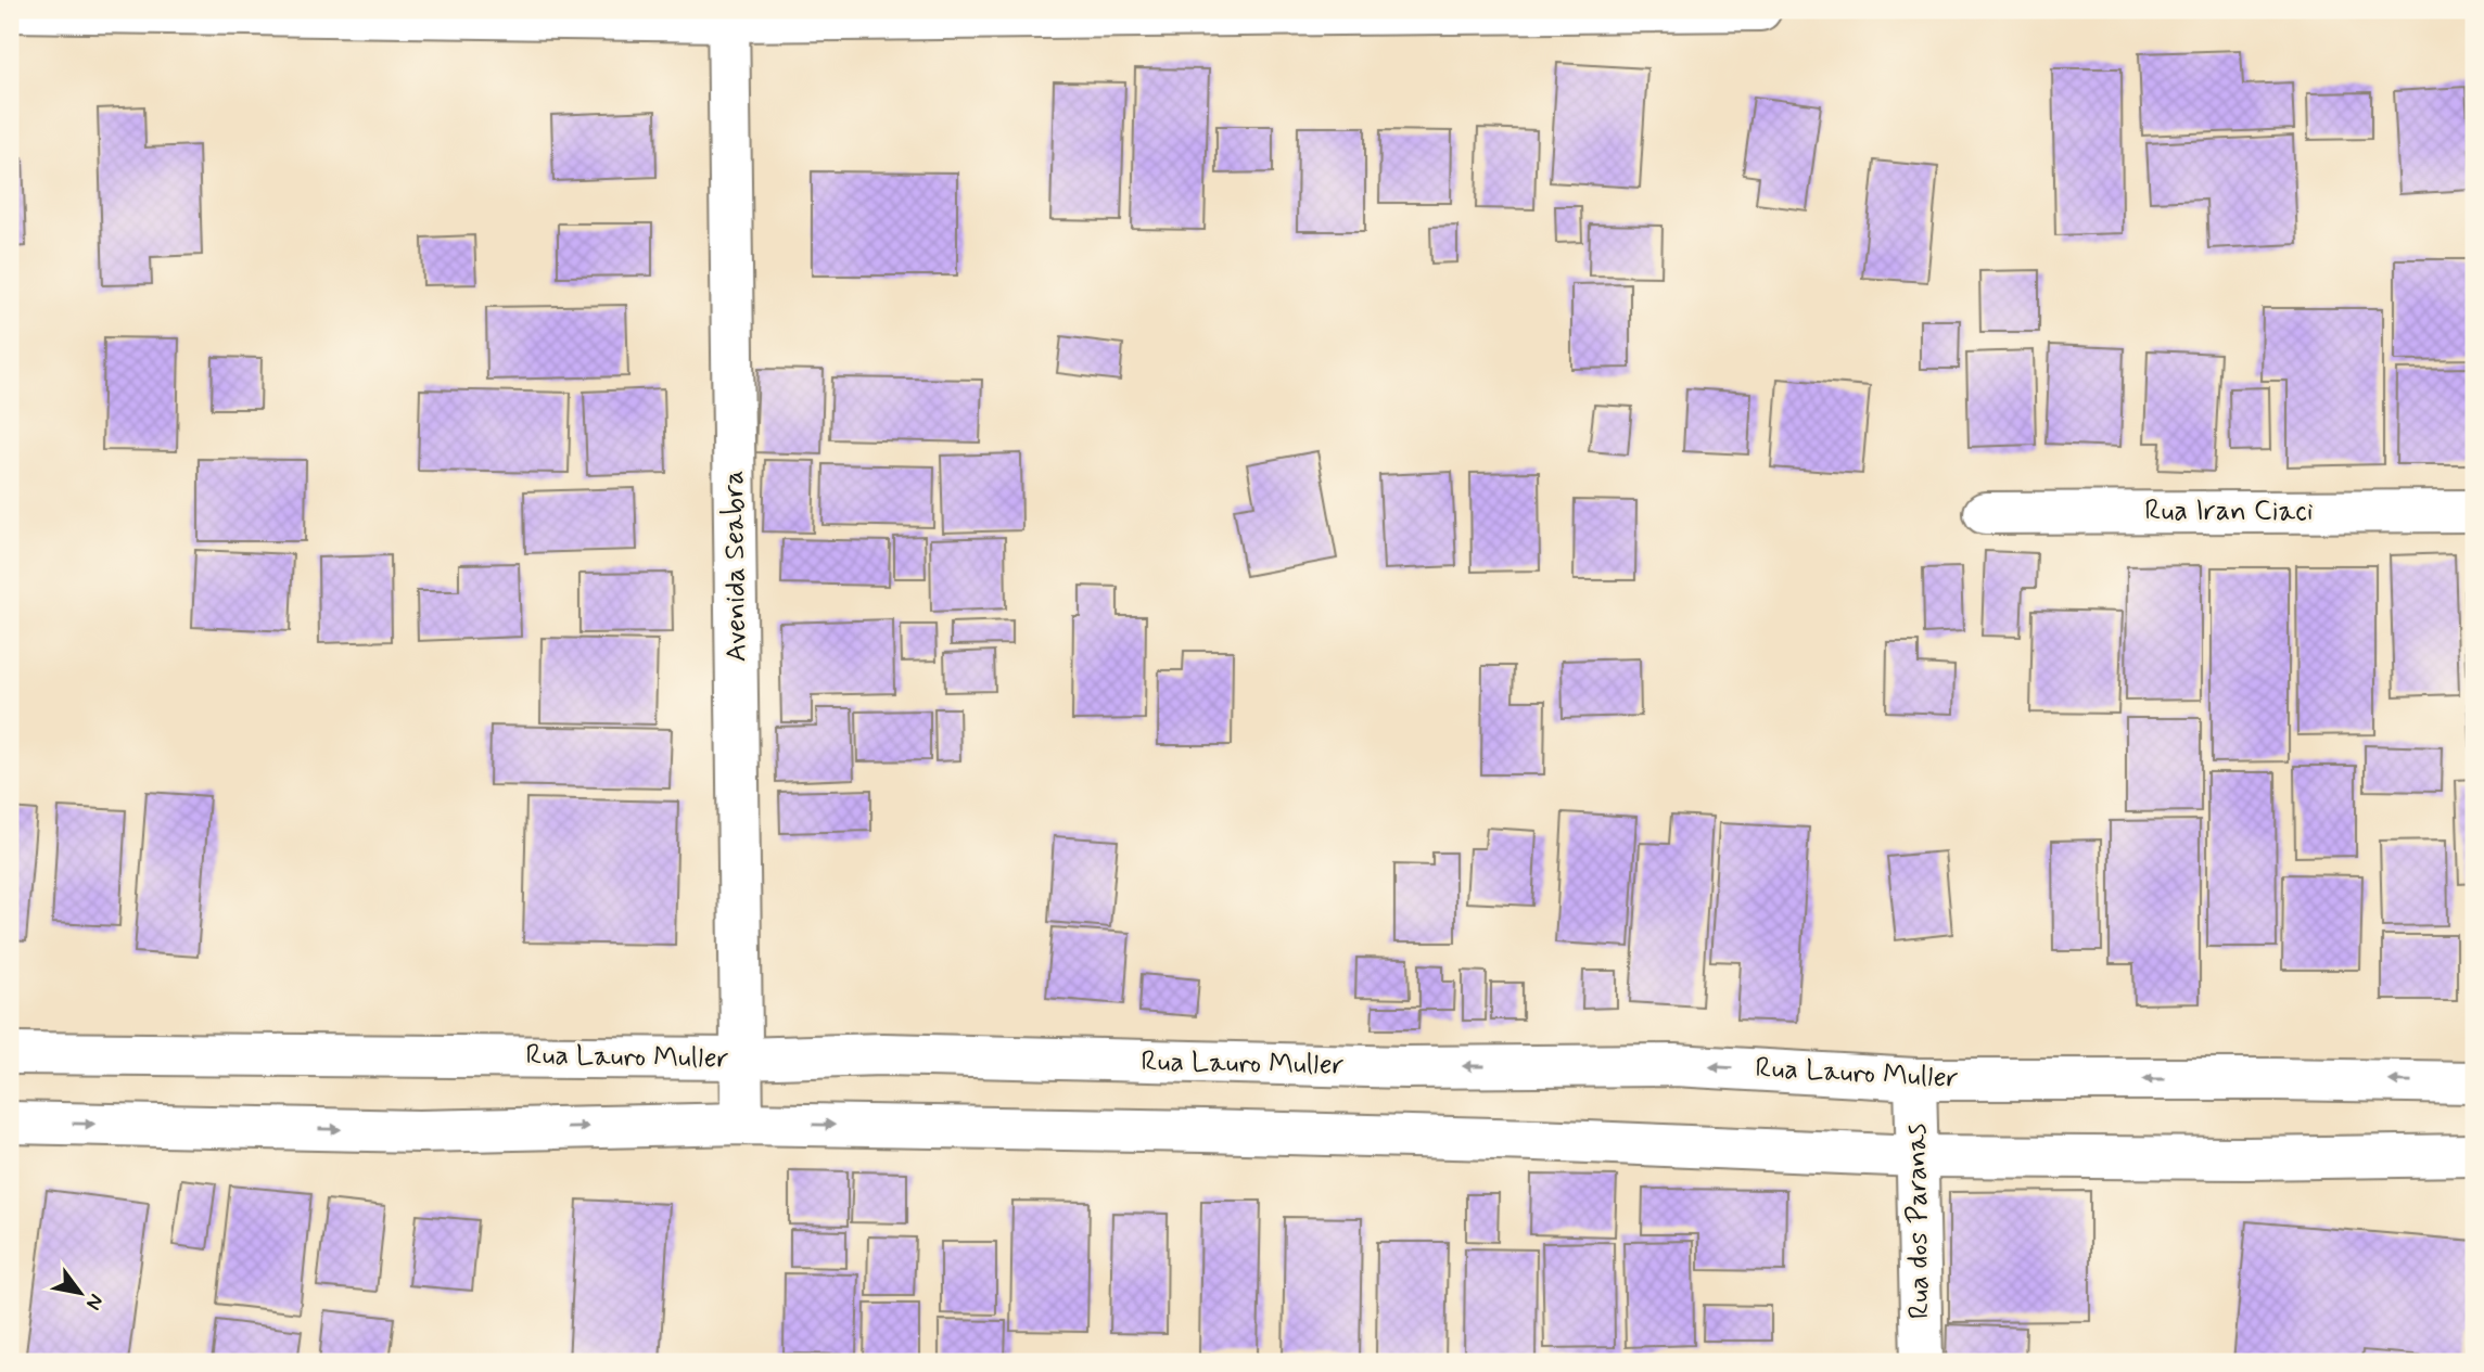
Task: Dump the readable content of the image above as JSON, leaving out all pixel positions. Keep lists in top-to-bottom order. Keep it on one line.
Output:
{"streets":{"street":["Rua Iran Ciaci","Avenida Seabra","Rua Lauro Muller","Rua dos Paranas"]},"crossings":[["Avenida Seabra","Rua Lauro Muller"],["Rua Lauro Muller","Rua dos Paranas"]],"north":"bottom right"}
